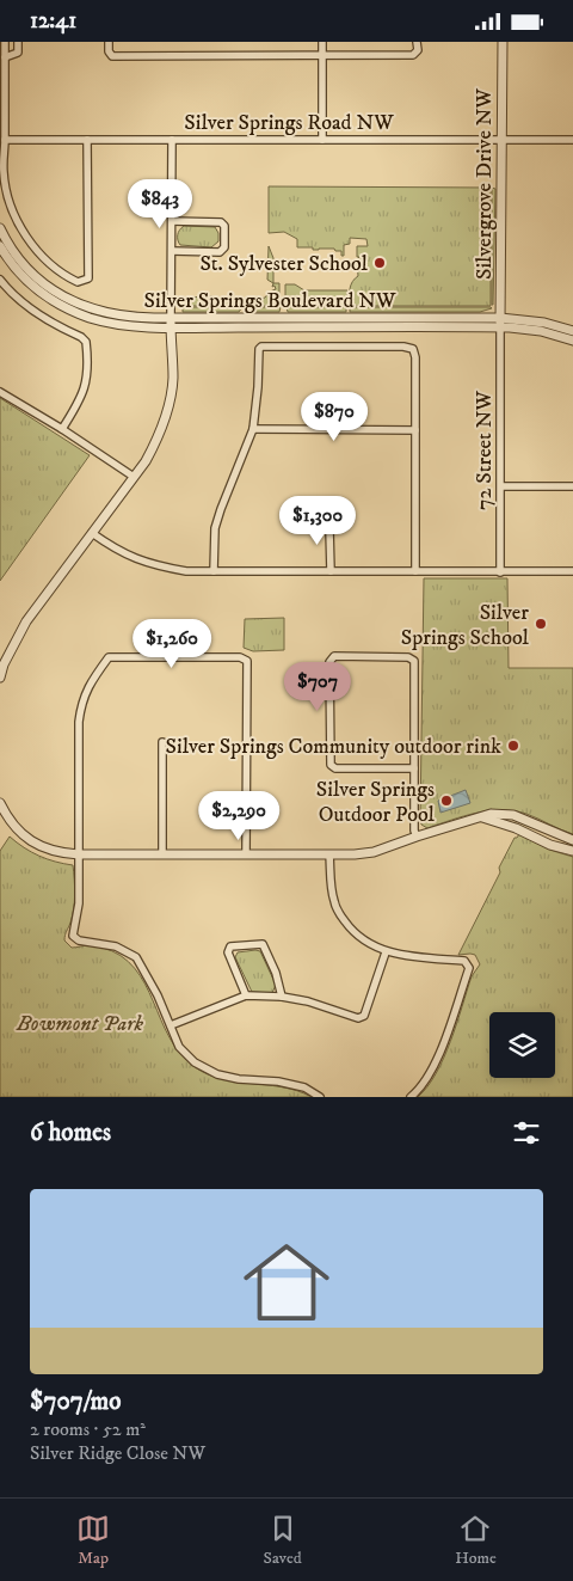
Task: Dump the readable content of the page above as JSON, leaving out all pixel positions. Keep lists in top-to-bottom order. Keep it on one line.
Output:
{"streets":{"street":["Silver Springs Road NW","Silvergrove Drive NW","Silver Springs Boulevard NW","72 Street NW"]},"crossings":[["Silver Springs Road NW","Silvergrove Drive NW"],["Silvergrove Drive NW","Silver Springs Boulevard NW"],["Silvergrove Drive NW","72 Street NW"],["Silver Springs Boulevard NW","72 Street NW"]],"parks":["Bowmont Park"],"places":["St. Sylvester School","Silver Springs School","Silver Springs Community outdoor rink","Silver Springs Outdoor Pool"],"page":{"status":"12:41","price":["$843","$870","$1,300","$1,260","$707","$2,290"],"heading":"6 homes","list":[{"name":"$707/mo","note":"2 rooms · 52 m² · Silver Ridge Close NW"}],"tabs":["Map","Saved","Home"]}}
